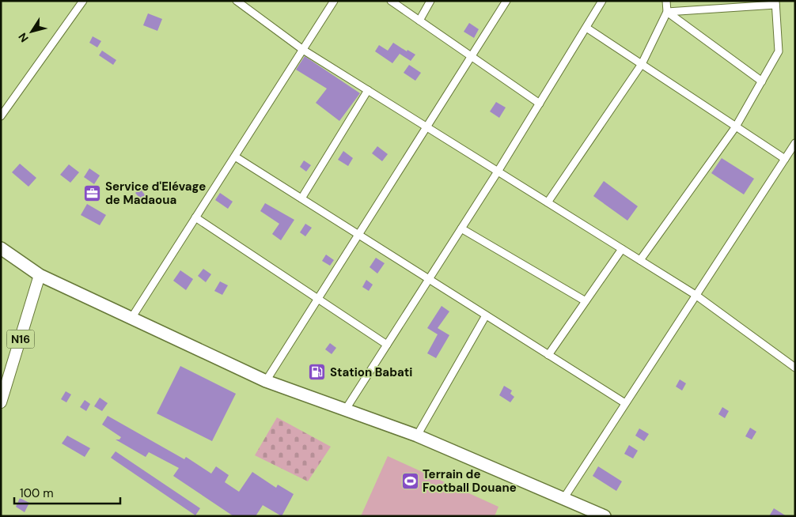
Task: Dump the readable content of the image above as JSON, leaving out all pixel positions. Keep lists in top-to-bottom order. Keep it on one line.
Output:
{"streets":{"main road":["N16"]},"places":{"office":["Service d'Elévage de Madaoua"],"fuel station":["Station Babati"],"sports":["Terrain de Football Douane"]},"scale_bar":"100 m","north":"bottom left"}
